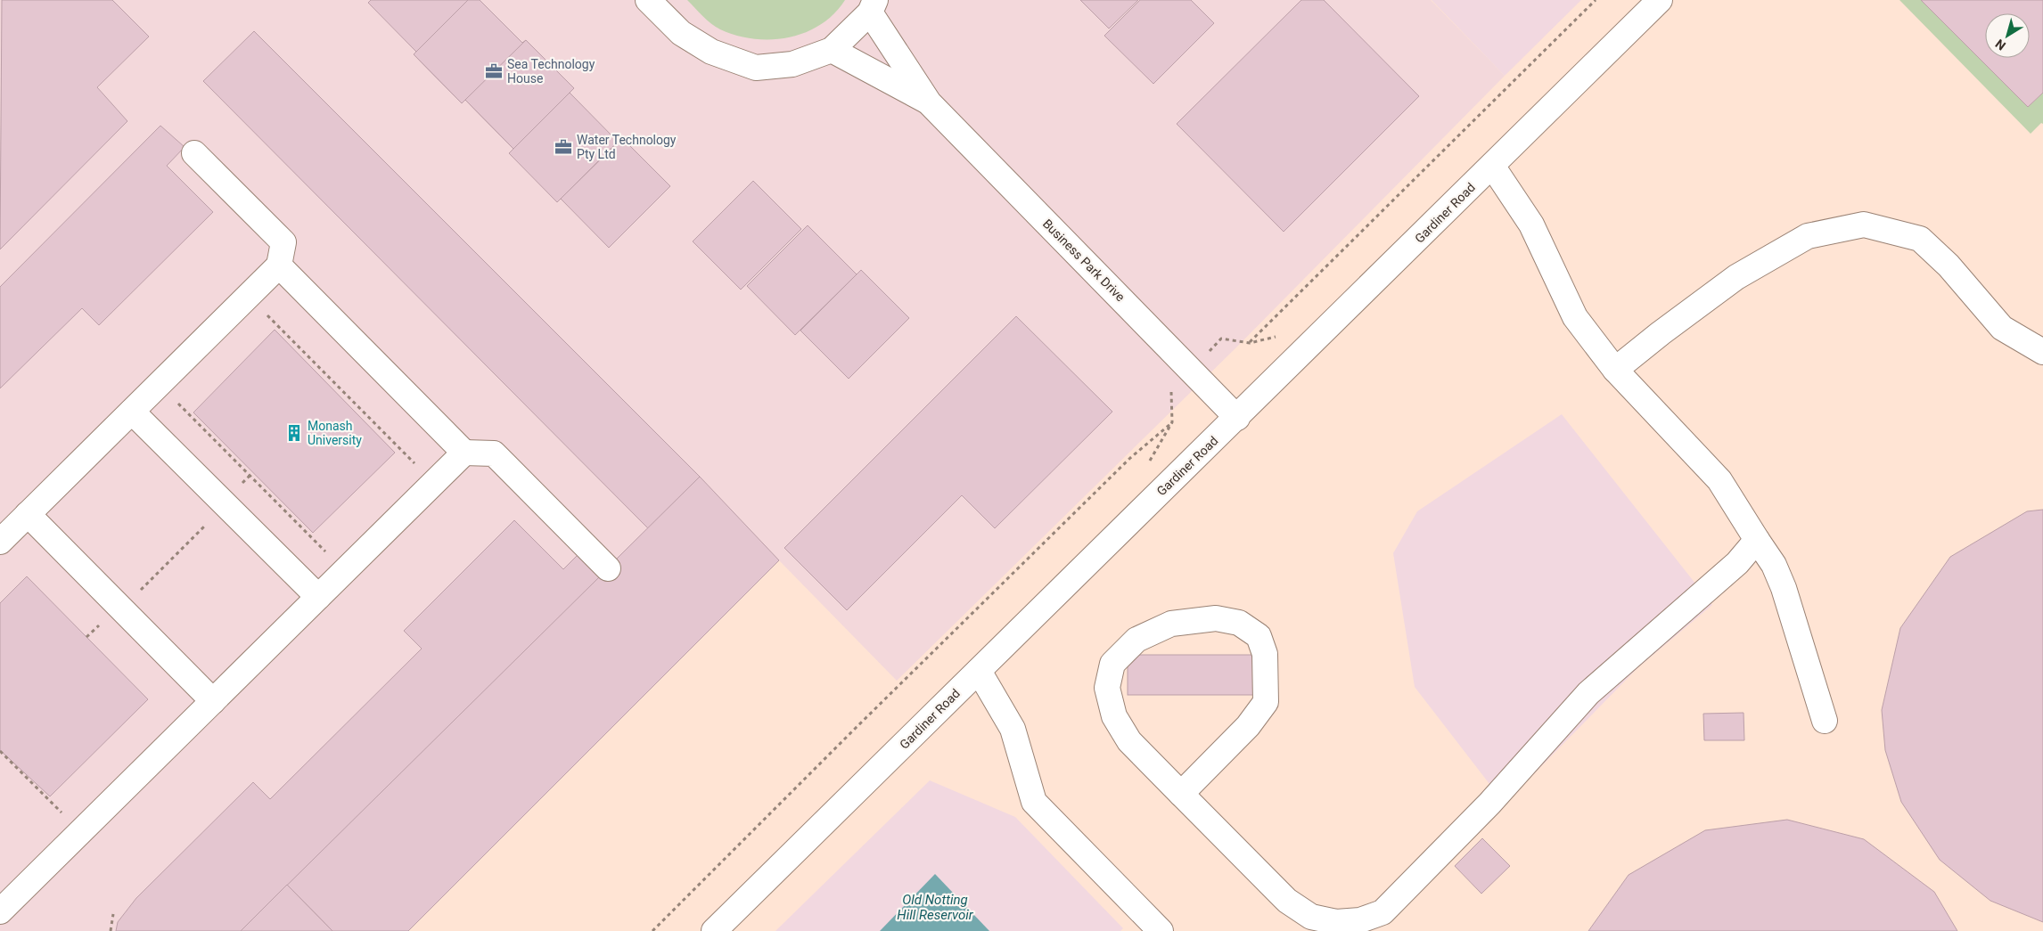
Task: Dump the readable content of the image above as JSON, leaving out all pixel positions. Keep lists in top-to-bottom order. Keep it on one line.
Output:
{"streets":{"street":["Gardiner Road","Business Park Drive"]},"crossings":[["Gardiner Road","Business Park Drive"]],"water":["Old Notting Hill Reservoir"],"places":{"office":["Sea Technology House","Water Technology Pty Ltd"],"building":["Monash University"]},"north":"bottom left"}
